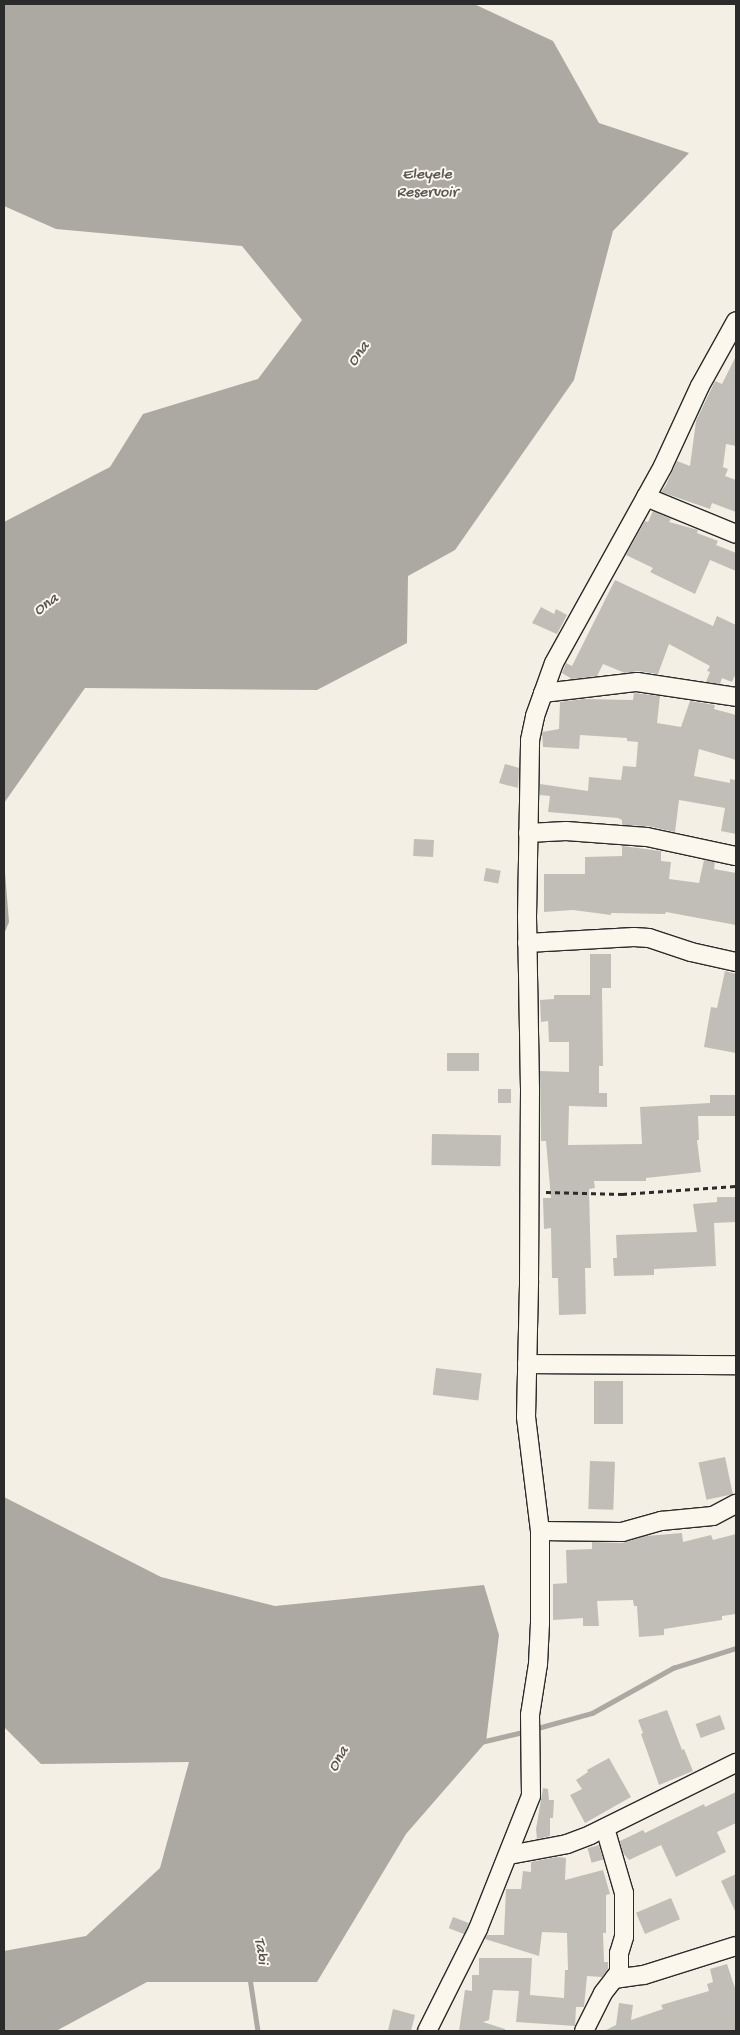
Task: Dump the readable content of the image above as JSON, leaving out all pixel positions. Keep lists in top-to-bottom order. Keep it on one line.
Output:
{"water":["Eleyele Reservoir","Ona","Tabi"]}
